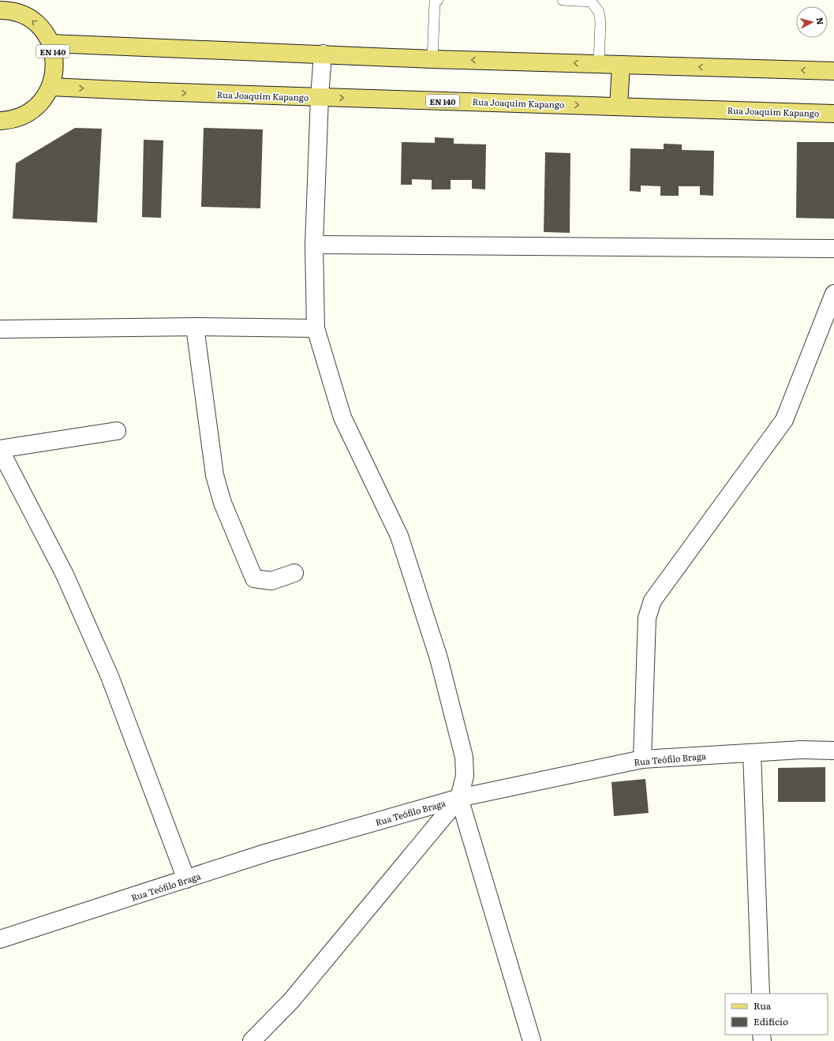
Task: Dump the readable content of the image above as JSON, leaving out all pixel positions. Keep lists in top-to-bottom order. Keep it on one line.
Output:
{"streets":{"main road":["EN 140","Rua Joaquim Kapango"],"street":["Rua Teófilo Braga"]},"crossings":[["EN 140","Rua Joaquim Kapango"]],"legend":["Rua","Edifício"],"north":"right"}
